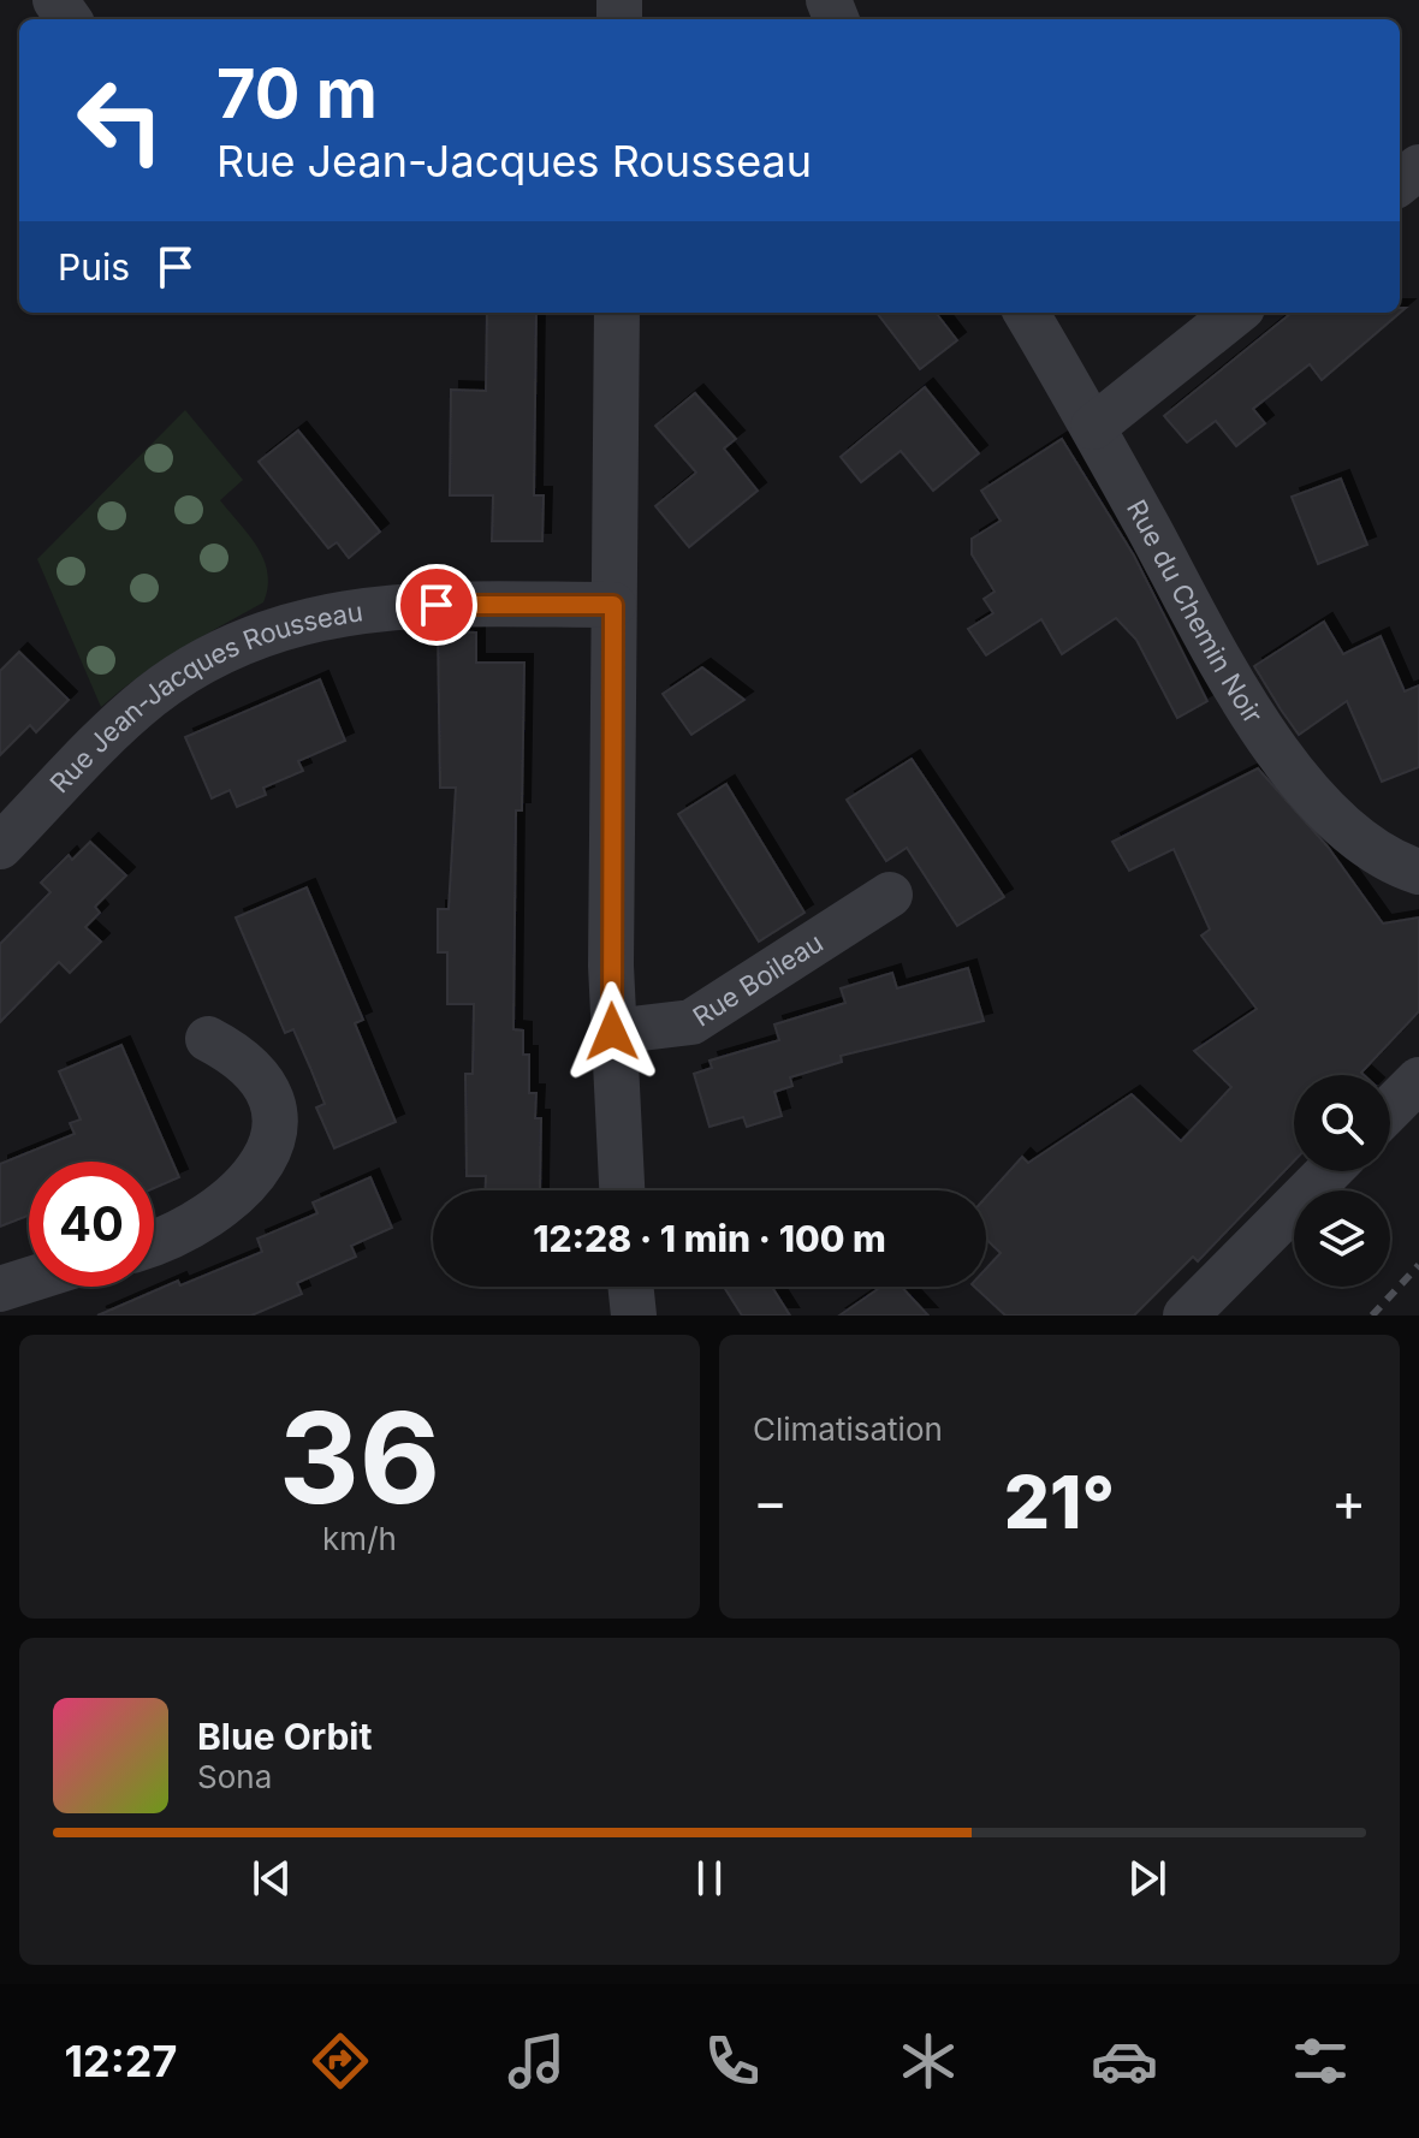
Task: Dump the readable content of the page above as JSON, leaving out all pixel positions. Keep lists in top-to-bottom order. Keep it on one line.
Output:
{"streets":{"street":["Rue du Chemin Noir","Rue Jean-Jacques Rousseau","Rue Boileau"]},"page":{"turn":["70 m","Rue Jean-Jacques Rousseau"],"then":"Puis","limit":"40","trip":"12:28 · 1 min · 100 m","tile":[["36","km/h"],"Climatisation"],"heat":["−","21°","+"],"song":["Blue Orbit","Sona"],"tabs":"12:27"}}
